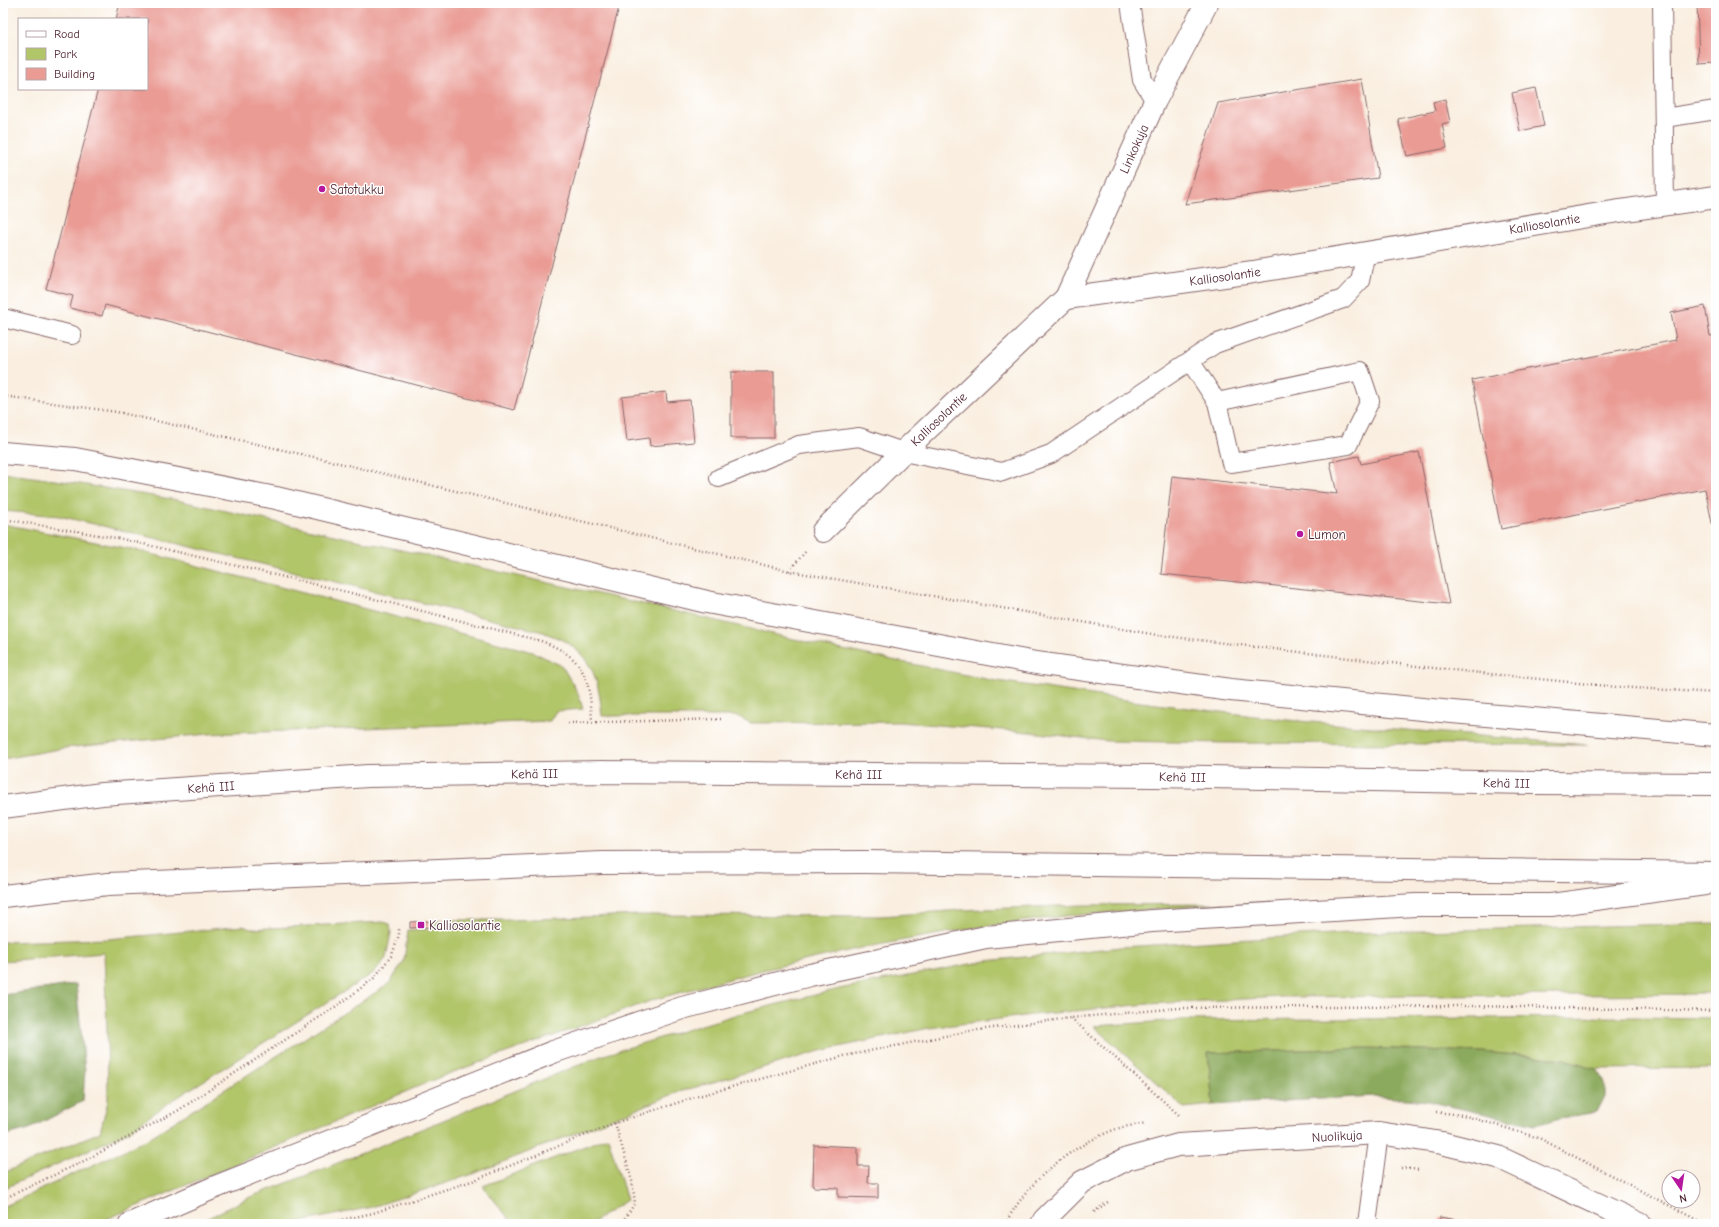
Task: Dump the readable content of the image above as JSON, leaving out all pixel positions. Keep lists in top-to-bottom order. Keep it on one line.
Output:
{"streets":{"main road":["Linkokuja","Kalliosolantie","Kehä III","Nuolikuja"]},"crossings":[["Linkokuja","Kalliosolantie"]],"places":{"other":["Satotukku","Lumon"],"transit":["Kalliosolantie"]},"legend":["Road","Park","Building"],"north":"bottom"}
